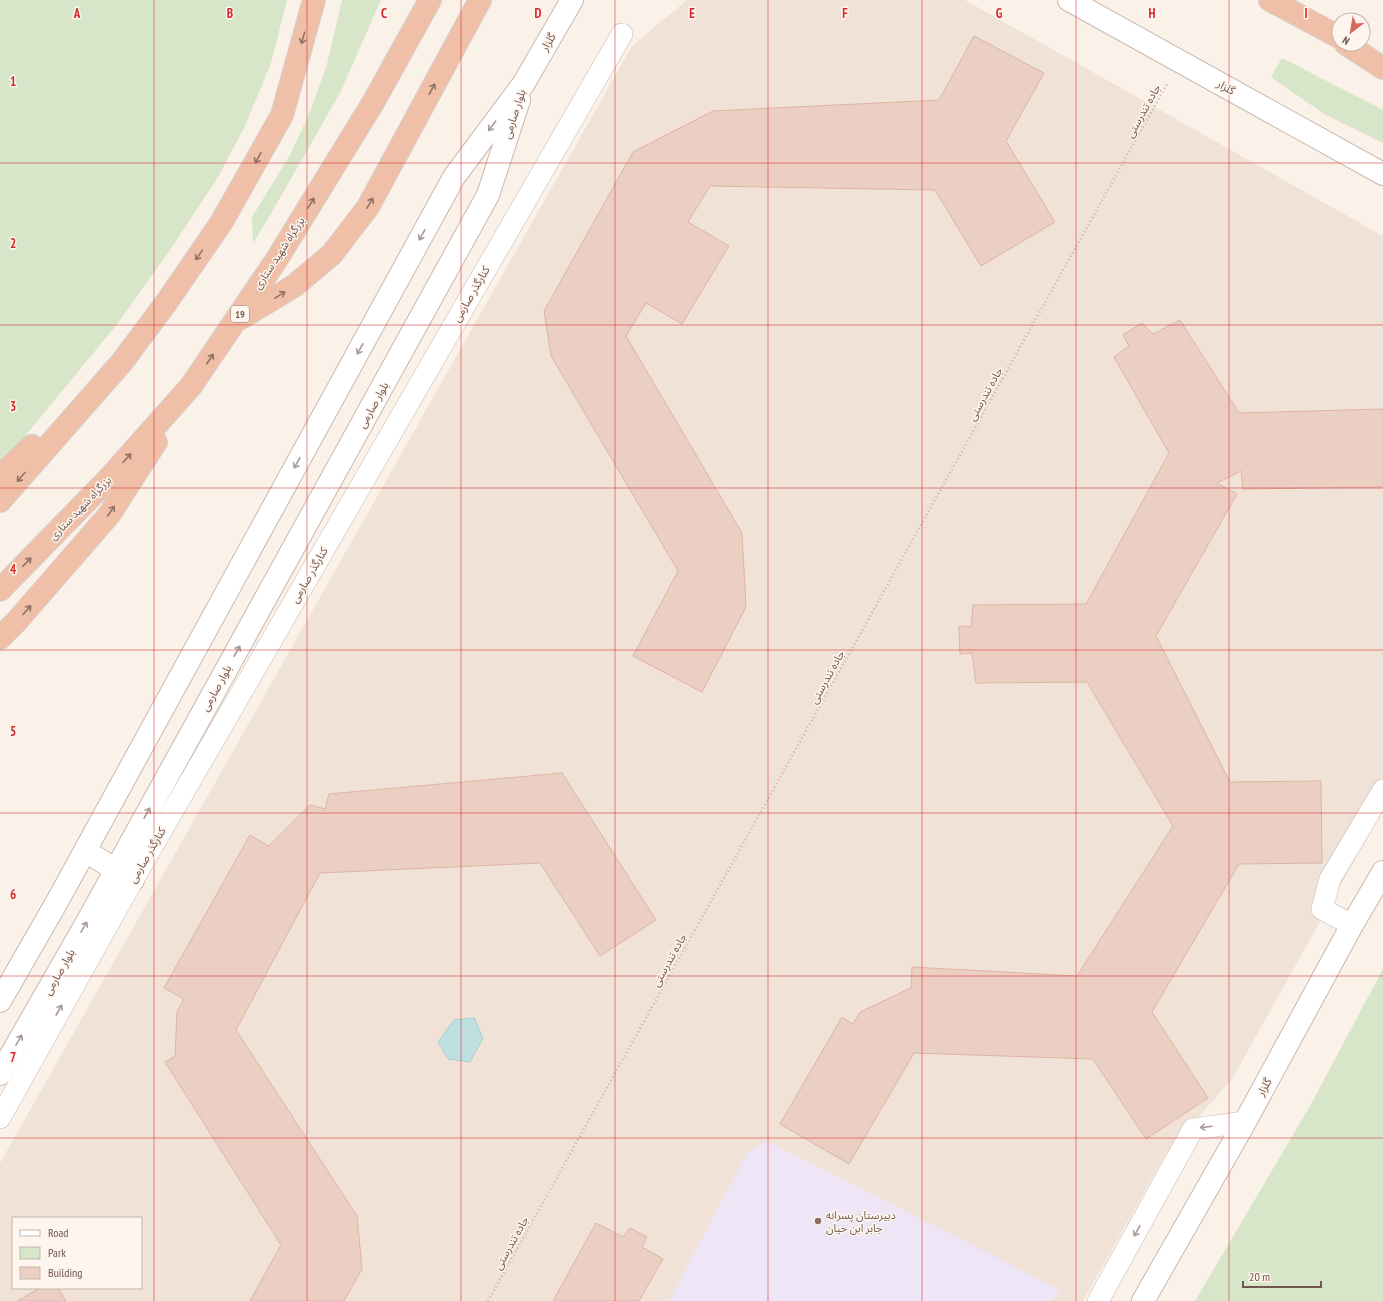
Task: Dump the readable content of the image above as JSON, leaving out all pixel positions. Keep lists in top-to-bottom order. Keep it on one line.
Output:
{"streets":{"highway":["بزرگراه شهید ستاری","19"],"street":["گلزار","بلوار صارمی","کنارگذر صارمی"],"path":["جاده تندرستی"]},"crossings":[["گلزار","جاده تندرستی"],["گلزار","بلوار صارمی"],["بلوار صارمی","کنارگذر صارمی"]],"places":["دبیرستان پسرانه جابر ابن حیان"],"legend":["Road","Park","Building"],"scale_bar":"20 m","north":"bottom left","grid":{"columns":["A","B","C","D","E","F","G","H","I"],"rows":["1","2","3","4","5","6","7"]}}
